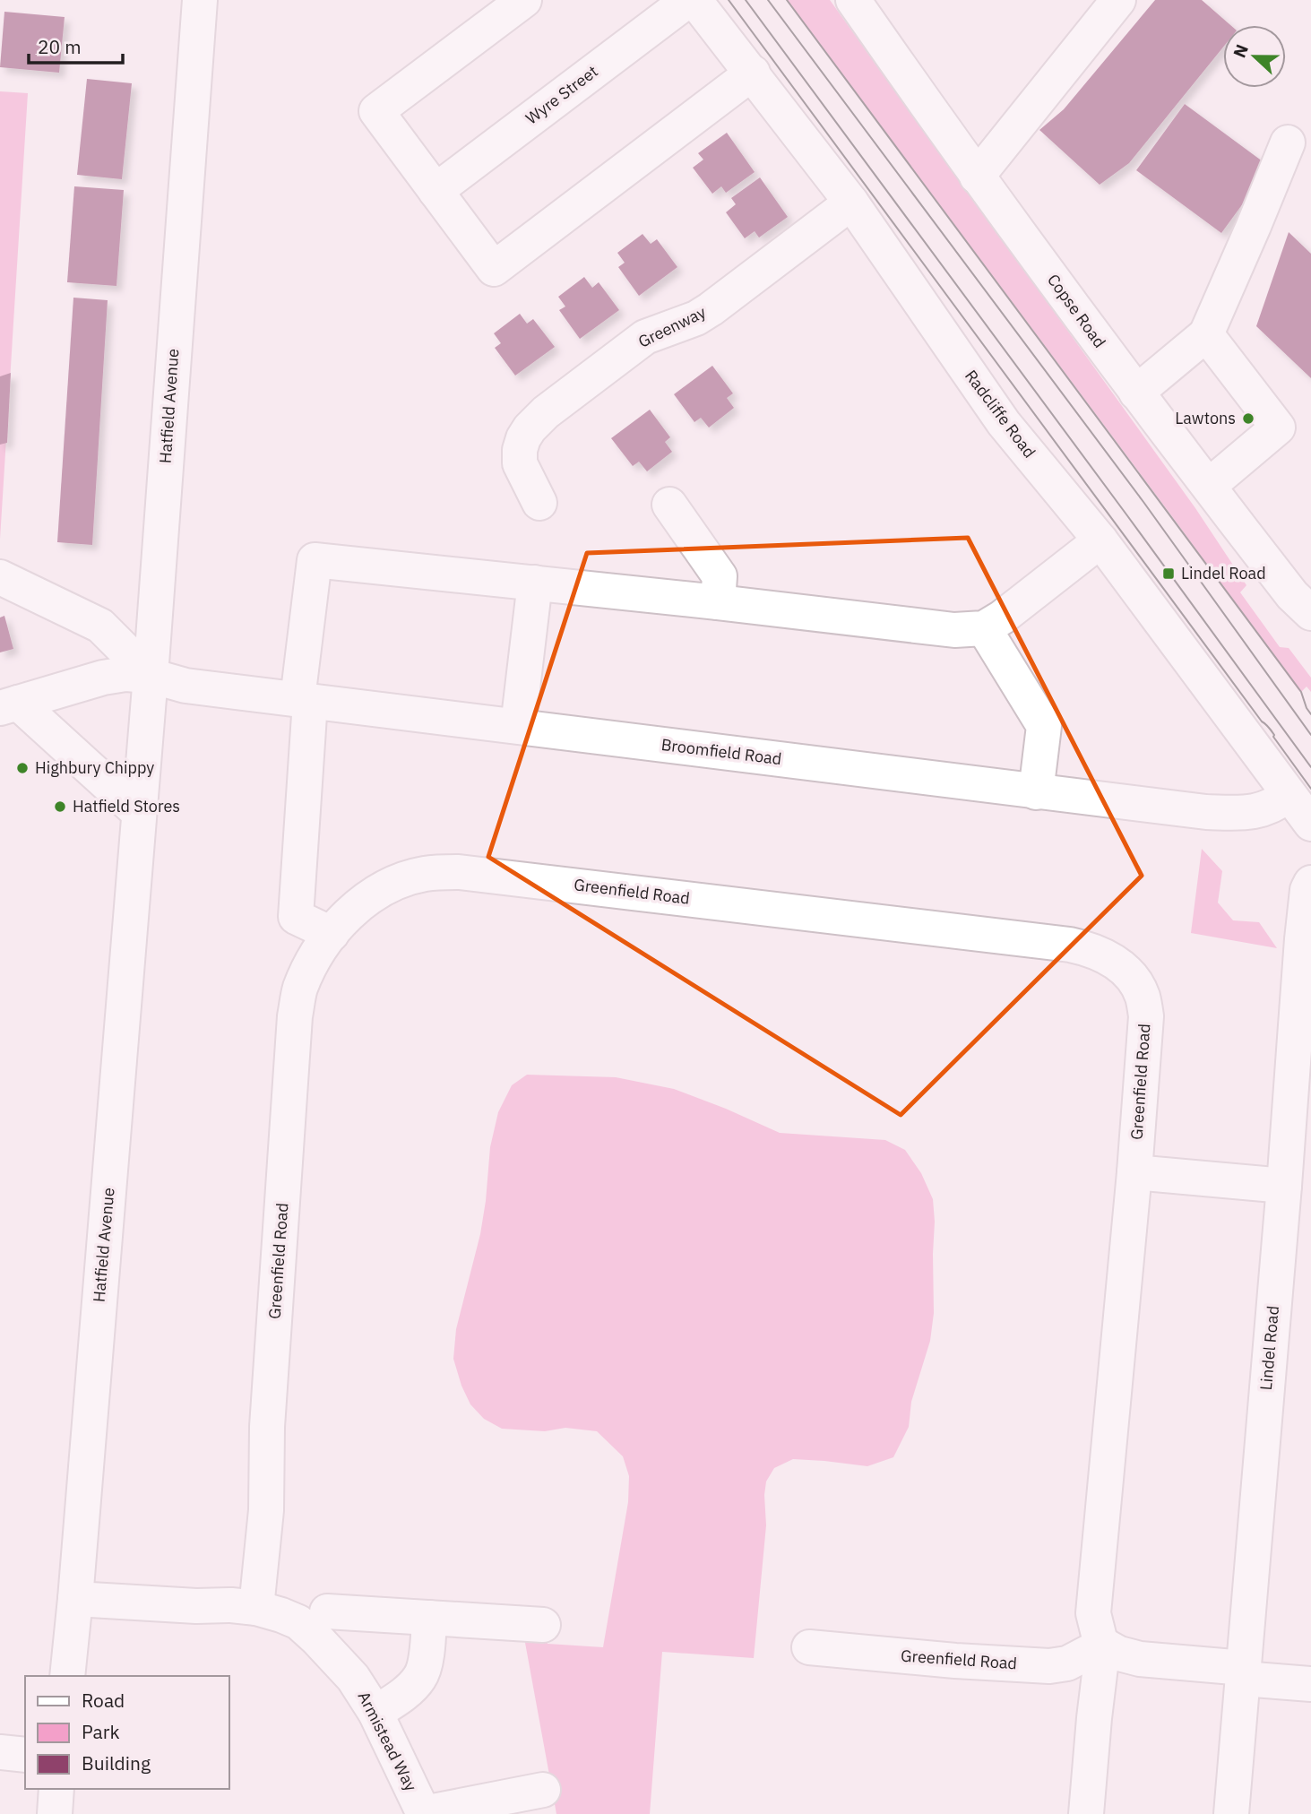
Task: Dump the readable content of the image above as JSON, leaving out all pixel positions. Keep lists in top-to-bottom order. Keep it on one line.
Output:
{"streets":{"street":["Wyre Street","Copse Road","Greenway","Hatfield Avenue","Radcliffe Road","Broomfield Road","Greenfield Road","Lindel Road","Armistead Way"]},"crossings":[["Greenway","Radcliffe Road"],["Hatfield Avenue","Broomfield Road"],["Radcliffe Road","Broomfield Road"],["Greenfield Road","Armistead Way"]],"places":{"other":["Lawtons","Highbury Chippy","Hatfield Stores"],"transit":["Lindel Road"]},"legend":["Road","Park","Building"],"scale_bar":"20 m","north":"left"}
